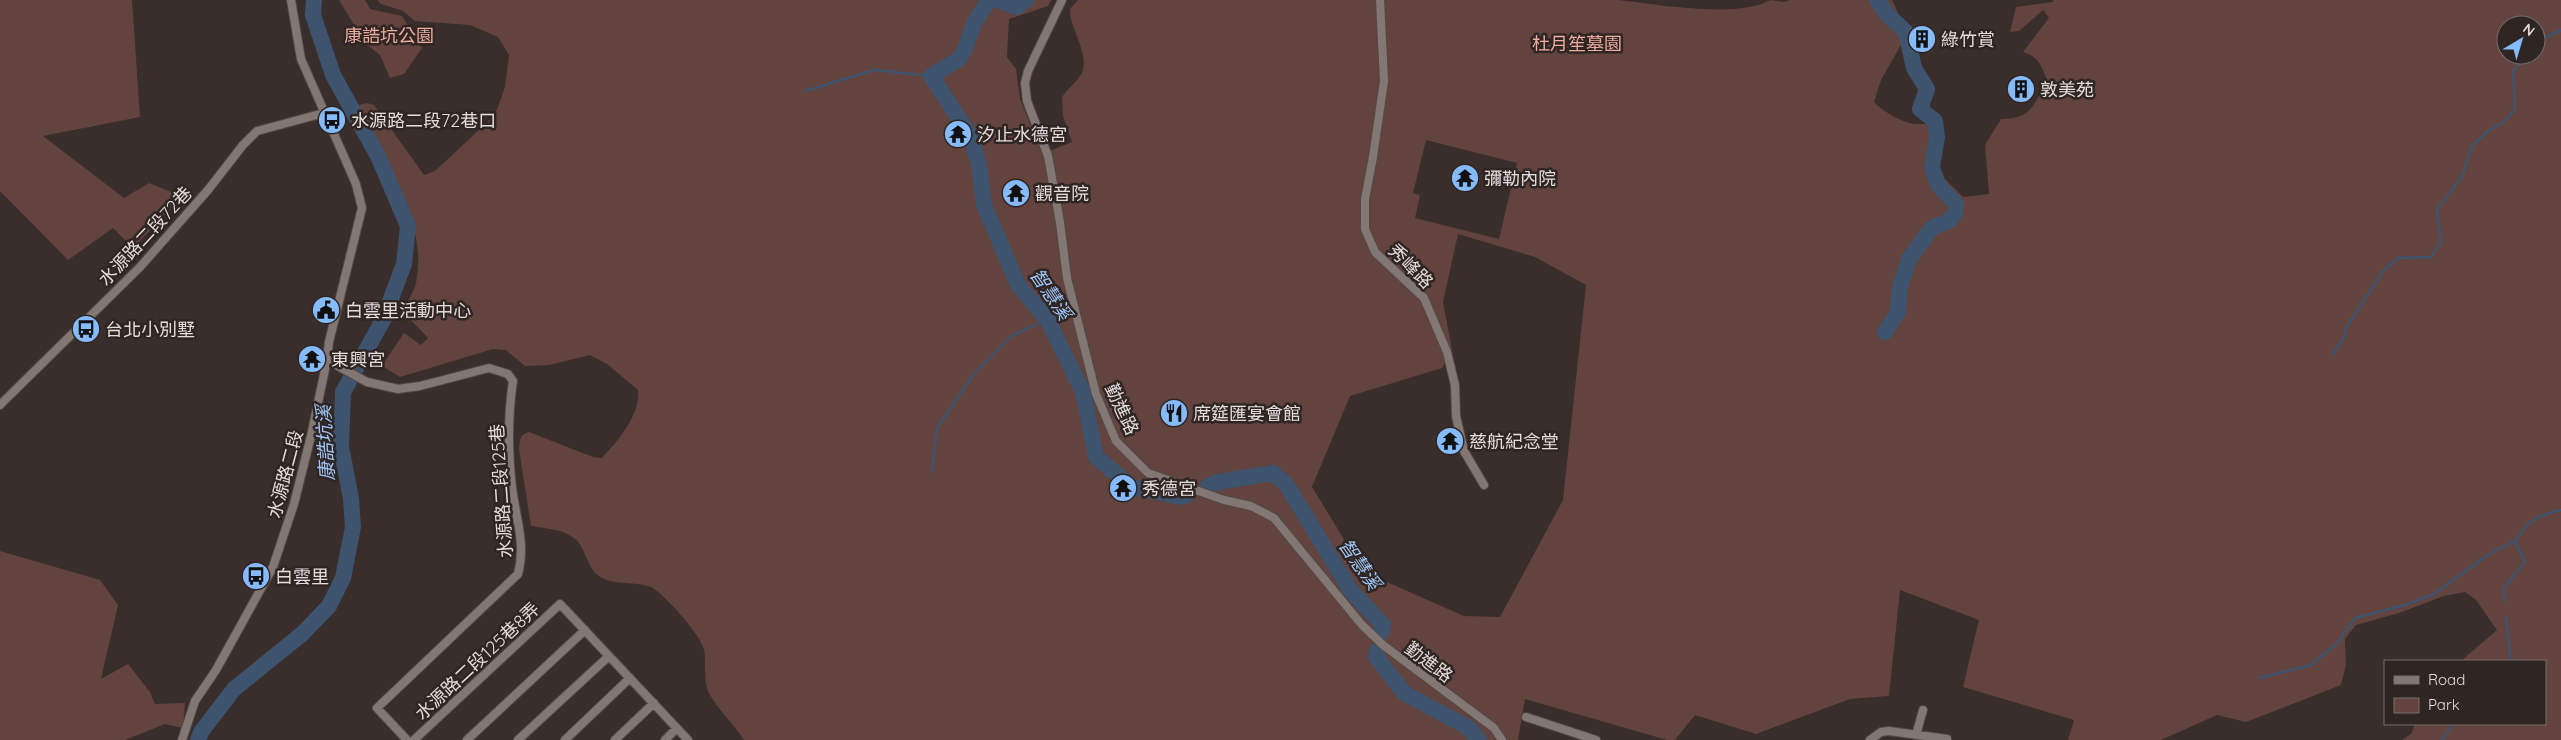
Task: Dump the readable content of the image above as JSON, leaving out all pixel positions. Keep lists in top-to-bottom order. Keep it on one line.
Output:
{"streets":{"street":["水源路二段72巷","秀峰路","勤進路","水源路二段","水源路二段125巷","水源路二段125巷8弄"]},"crossings":[["水源路二段72巷","水源路二段"],["水源路二段","水源路二段125巷"]],"water":["智慧溪","康誥坑溪"],"parks":["康誥坑公園","杜月笙墓園"],"places":{"building":["綠竹賞","敦美苑"],"bus stop":["水源路二段72巷口","台北小別墅","白雲里"],"temple":["汐止水德宮","彌勒內院","觀音院","東興宮","慈航紀念堂","秀德宮"],"public building":["白雲里活動中心"],"restaurant":["席筵匯宴會館"]},"legend":["Road","Park"],"north":"top right"}
